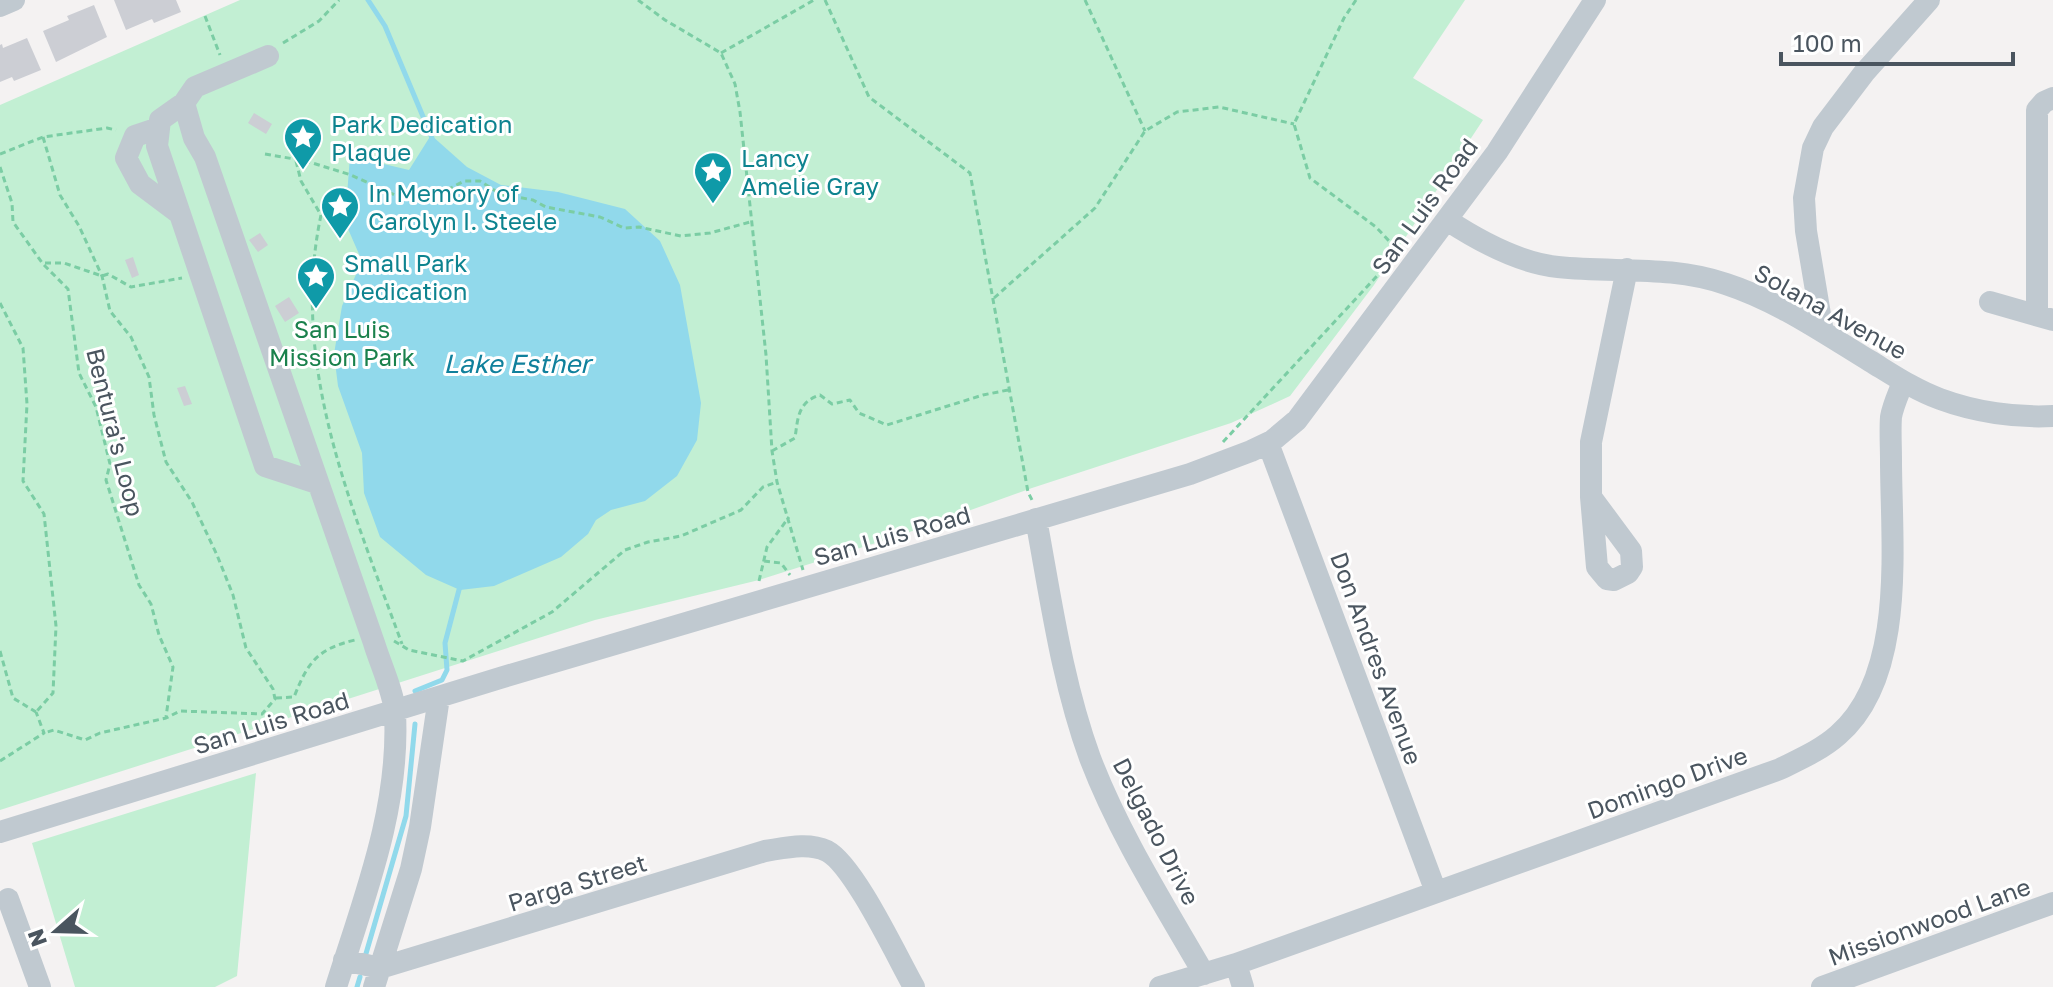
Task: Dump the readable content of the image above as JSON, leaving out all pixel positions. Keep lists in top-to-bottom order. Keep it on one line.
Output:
{"streets":{"street":["San Luis Road","Solana Avenue","Don Andres Avenue","Domingo Drive","Delgado Drive","Parga Street","Missionwood Lane"],"path":["Bentura's Loop"]},"crossings":[["San Luis Road","Solana Avenue"],["San Luis Road","Don Andres Avenue"],["San Luis Road","Delgado Drive"],["Solana Avenue","Domingo Drive"],["Don Andres Avenue","Domingo Drive"],["Domingo Drive","Delgado Drive"]],"water":["Lake Esther"],"parks":["San Luis Mission Park"],"places":{"place":["Park Dedication Plaque","Lancy Amelie Gray","In Memory of Carolyn I. Steele","Small Park Dedication"]},"scale_bar":"100 m","north":"left"}
